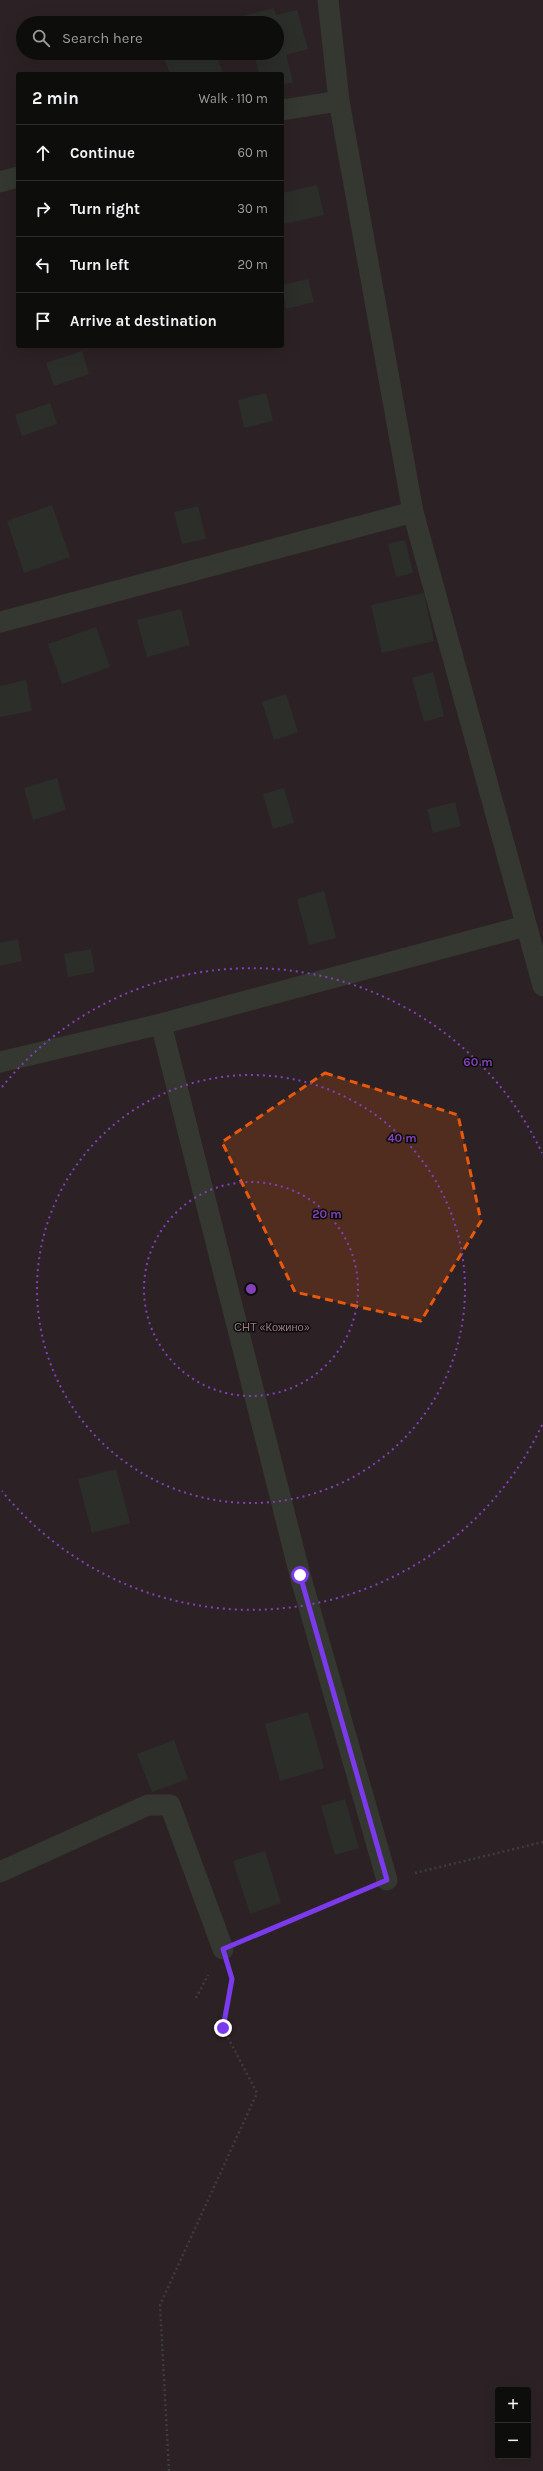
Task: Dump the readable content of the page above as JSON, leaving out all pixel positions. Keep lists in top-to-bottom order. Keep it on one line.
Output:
{"parks":["СНТ «Кожино»"],"page":{"search":"Search here","heading":["2 min","Walk · 110 m"],"list":[["Continue","60 m"],["Turn right","30 m"],["Turn left","20 m"],"Arrive at destination"],"map_buttons":["+","−"]},"rings":["60 m","40 m","20 m"]}
